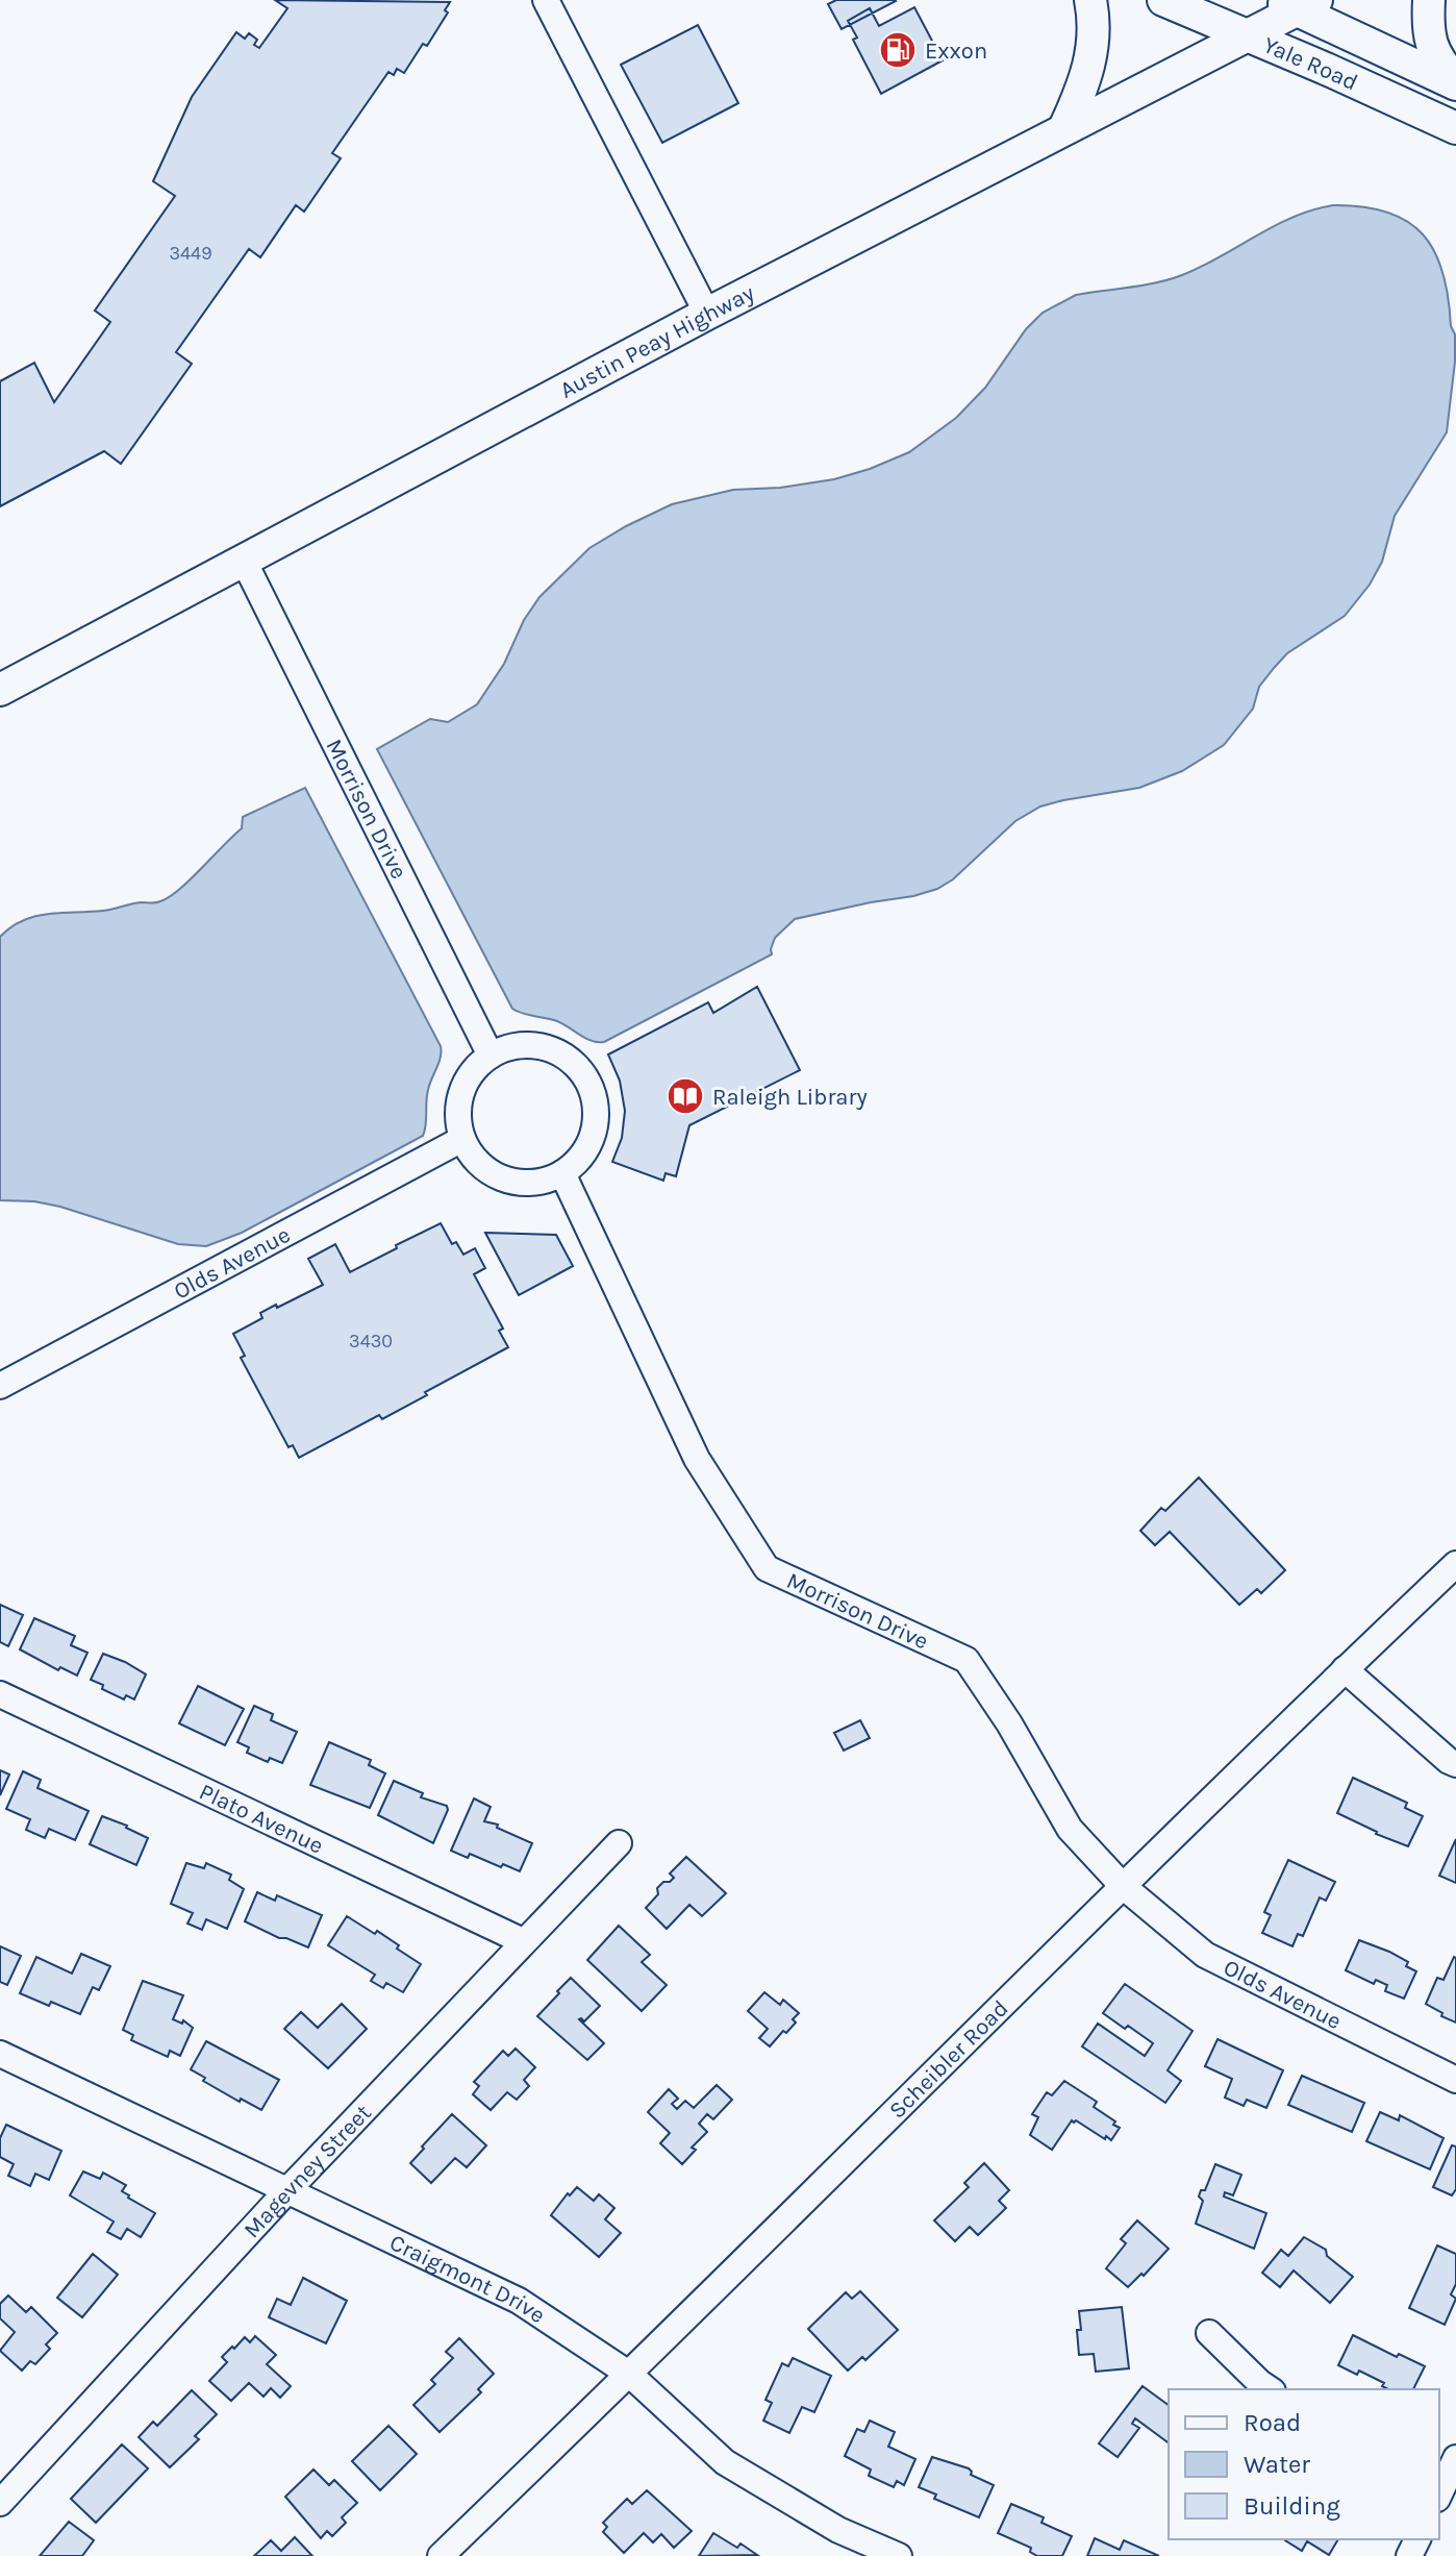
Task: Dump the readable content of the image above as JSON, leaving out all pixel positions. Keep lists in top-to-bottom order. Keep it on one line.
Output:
{"streets":{"main road":["Yale Road","Austin Peay Highway"],"street":["Morrison Drive","Olds Avenue","Plato Avenue","Scheibler Road","Magevney Street","Craigmont Drive"]},"crossings":[["Yale Road","Austin Peay Highway"],["Austin Peay Highway","Morrison Drive"],["Morrison Drive","Olds Avenue"],["Morrison Drive","Scheibler Road"],["Olds Avenue","Scheibler Road"],["Plato Avenue","Magevney Street"],["Scheibler Road","Craigmont Drive"],["Magevney Street","Craigmont Drive"]],"places":{"fuel station":["Exxon"],"library":["Raleigh Library"]},"house_numbers":["3449","3430"],"legend":["Road","Water","Building"]}
